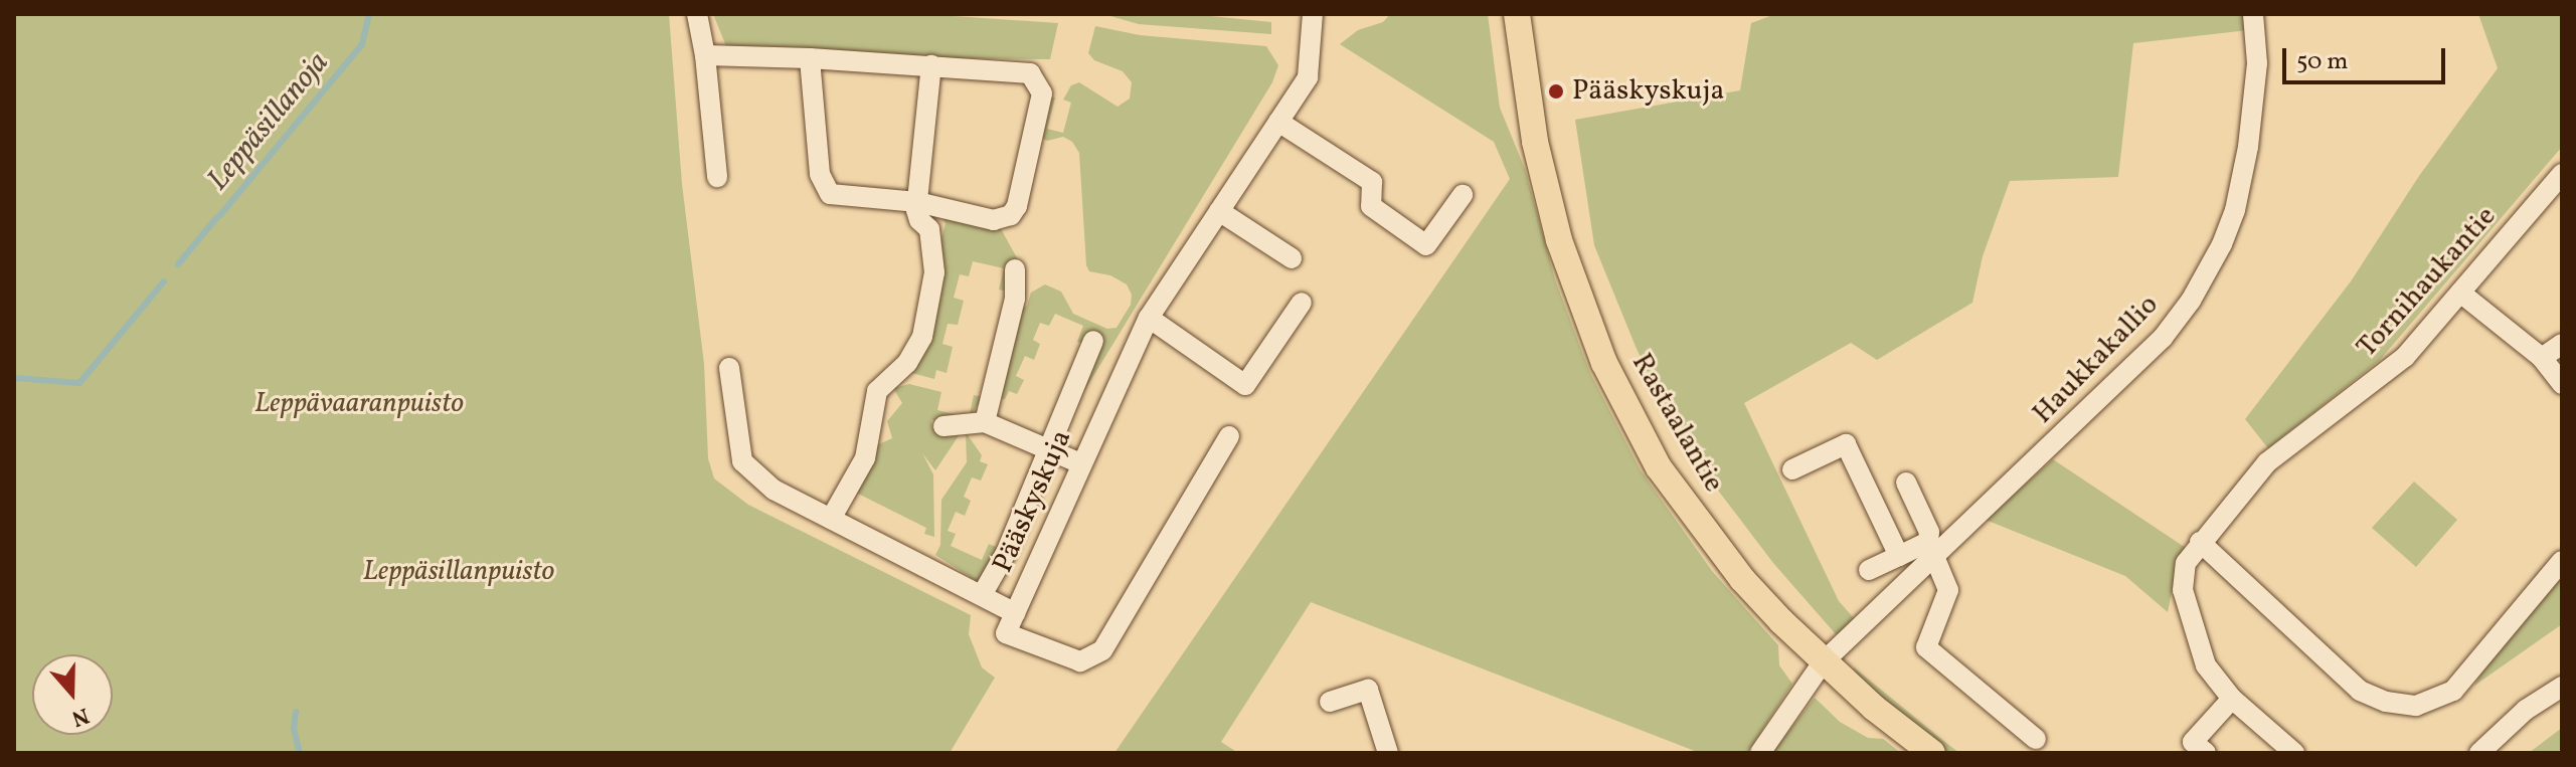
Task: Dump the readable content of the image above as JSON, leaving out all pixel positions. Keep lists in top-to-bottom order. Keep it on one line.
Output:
{"streets":{"main road":["Rastaalantie"],"street":["Tornihaukantie","Haukkakallio","Pääskyskuja"]},"crossings":[["Haukkakallio","Rastaalantie"]],"water":["Leppäsillanoja"],"parks":["Leppävaaranpuisto","Leppäsillanpuisto"],"places":["Pääskyskuja"],"scale_bar":"50 m","north":"bottom"}
